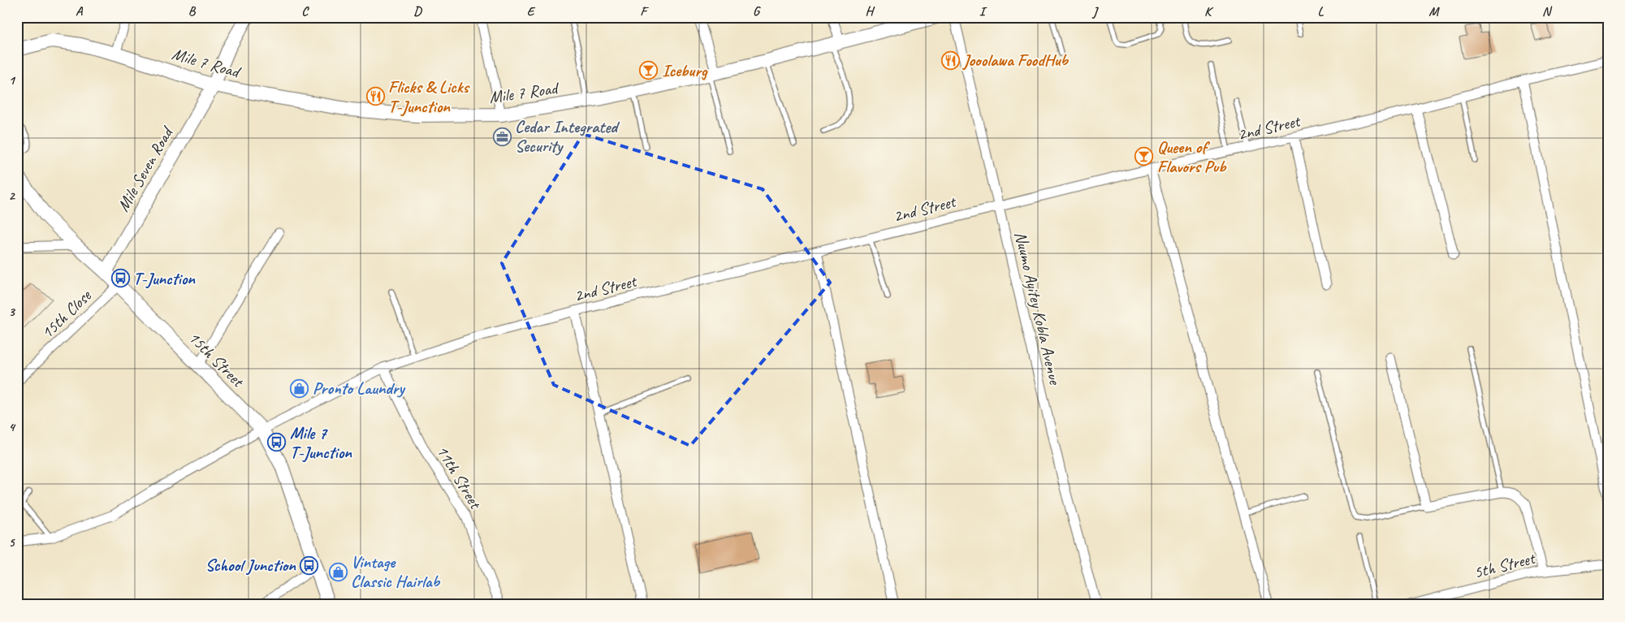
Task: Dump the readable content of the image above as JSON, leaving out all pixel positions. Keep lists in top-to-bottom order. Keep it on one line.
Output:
{"streets":{"street":["Mile 7 Road","2nd Street","Mile Seven Road","Nuumo Ayitey Kobla Avenue","15th Close","15th Street","11th Street","5th Street"]},"crossings":[["Mile 7 Road","Mile Seven Road"],["2nd Street","Nuumo Ayitey Kobla Avenue"],["2nd Street","15th Street"],["2nd Street","11th Street"],["Mile Seven Road","15th Street"],["15th Close","15th Street"]],"places":{"restaurant":["Jooolawa FoodHub","Flicks & Licks T-Junction"],"bar":["Iceburg","Queen of Flavors Pub"],"office":["Cedar Integrated Security"],"bus stop":["T-Junction","Mile 7 T-Junction","School Junction"],"shop":["Pronto Laundry","Vintage Classic Hairlab"]},"grid":{"columns":["A","B","C","D","E","F","G","H","I","J","K","L","M","N"],"rows":["1","2","3","4","5"]}}
